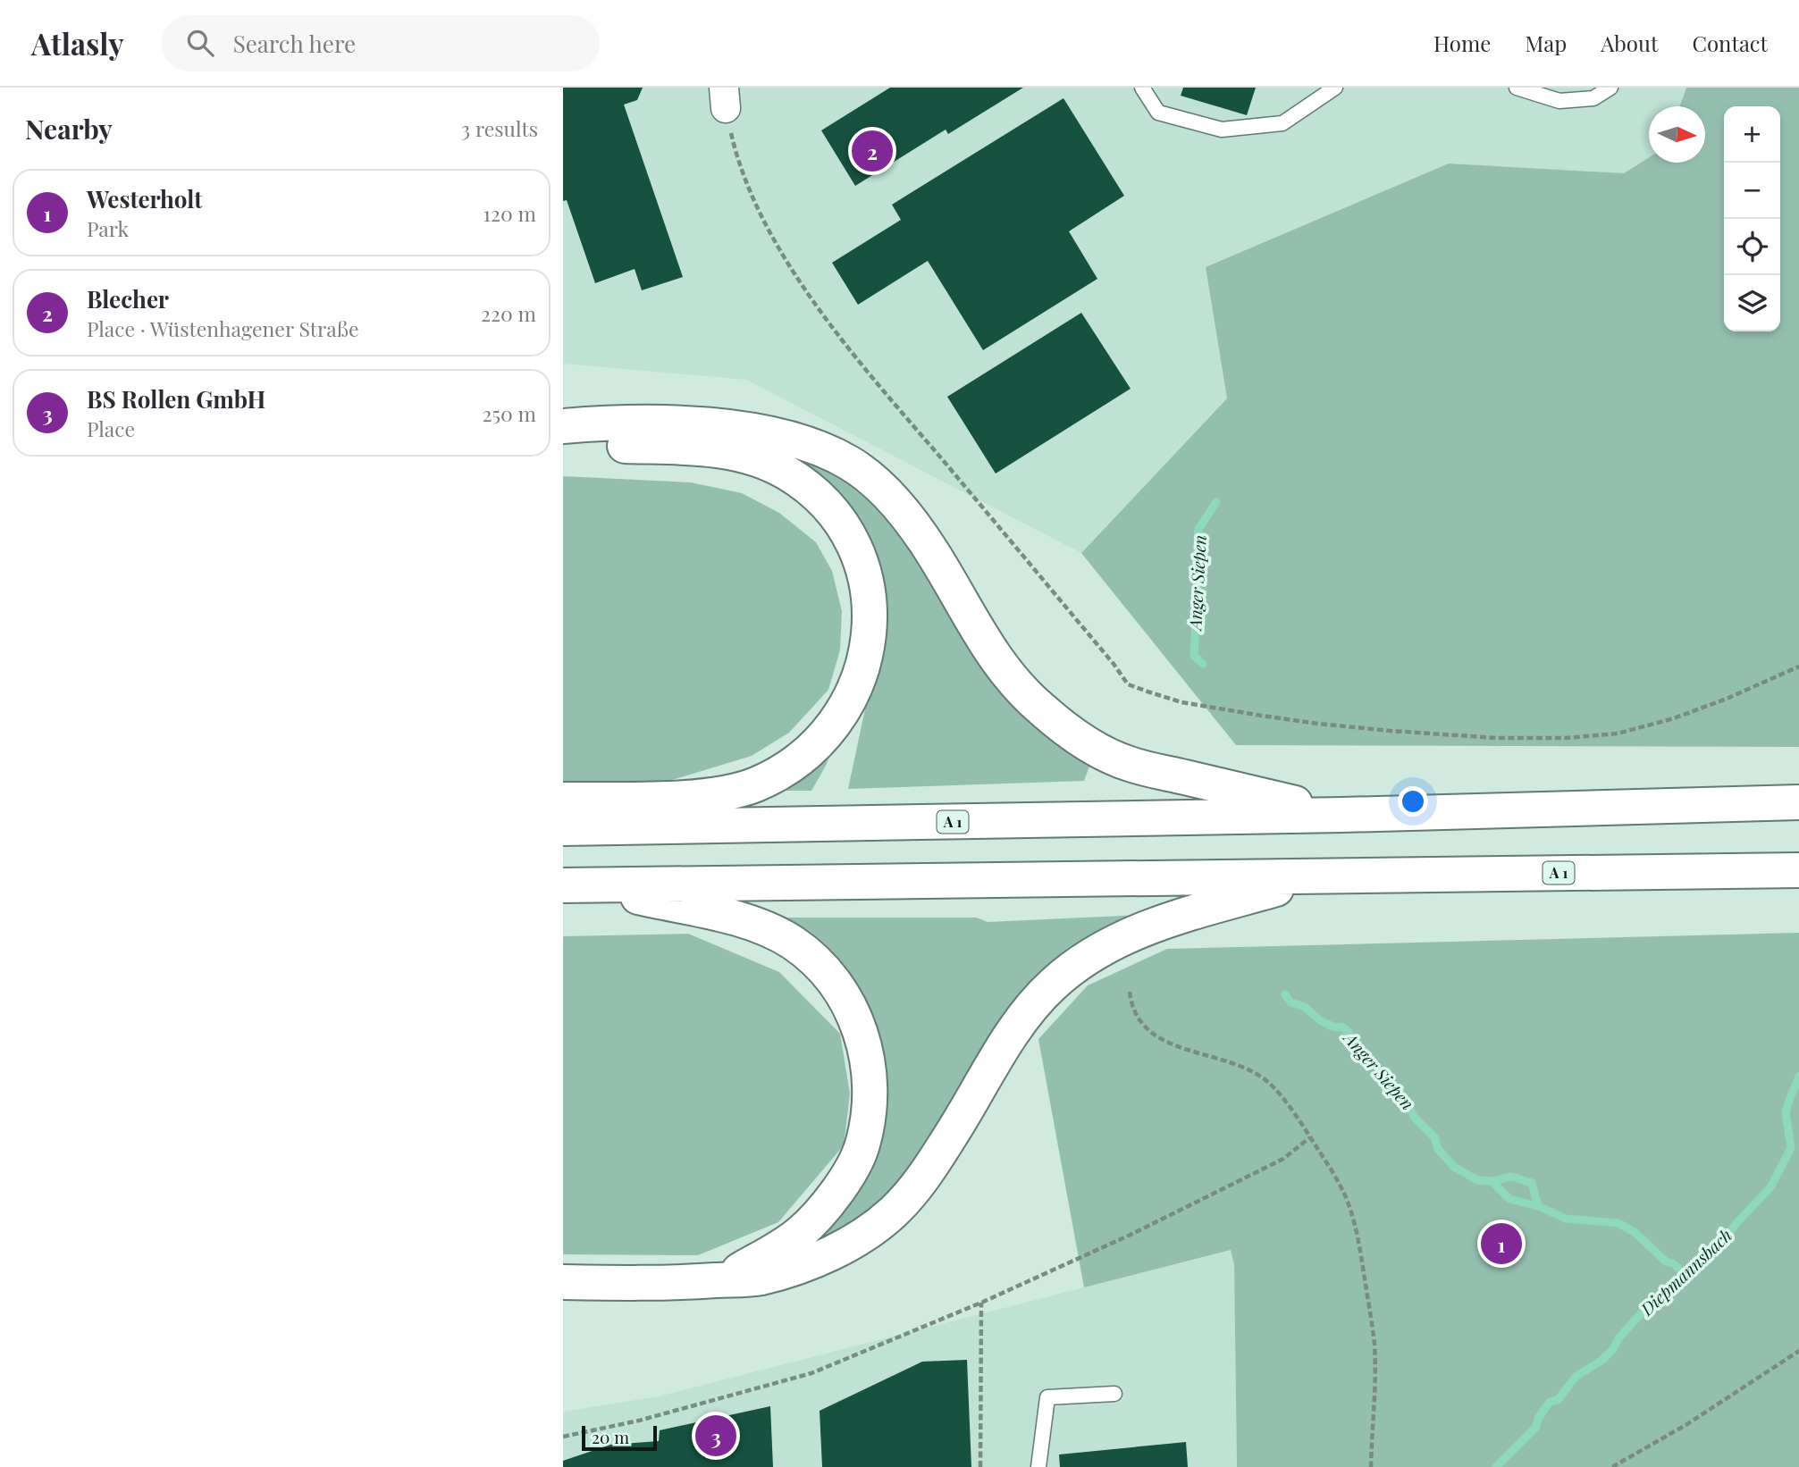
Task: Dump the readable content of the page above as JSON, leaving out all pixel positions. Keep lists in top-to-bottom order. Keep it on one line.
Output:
{"streets":{"highway":["A 1"]},"water":["Anger Siepen","Diepmannsbach"],"scale_bar":"20 m","north":"right","page":{"header":"Atlasly","search":"Search here","nav":["Home","Map","About","Contact"],"heading":["Nearby","3 results"],"map_buttons":["+","−"],"pins":["2","1","3"],"list":[{"mark":"1","name":"Westerholt","note":"Park","value":"120 m"},{"mark":"2","name":"Blecher","note":"Place · Wüstenhagener Straße","value":"220 m"},{"mark":"3","name":"BS Rollen GmbH","note":"Place","value":"250 m"}],"scale":"20 m"}}
